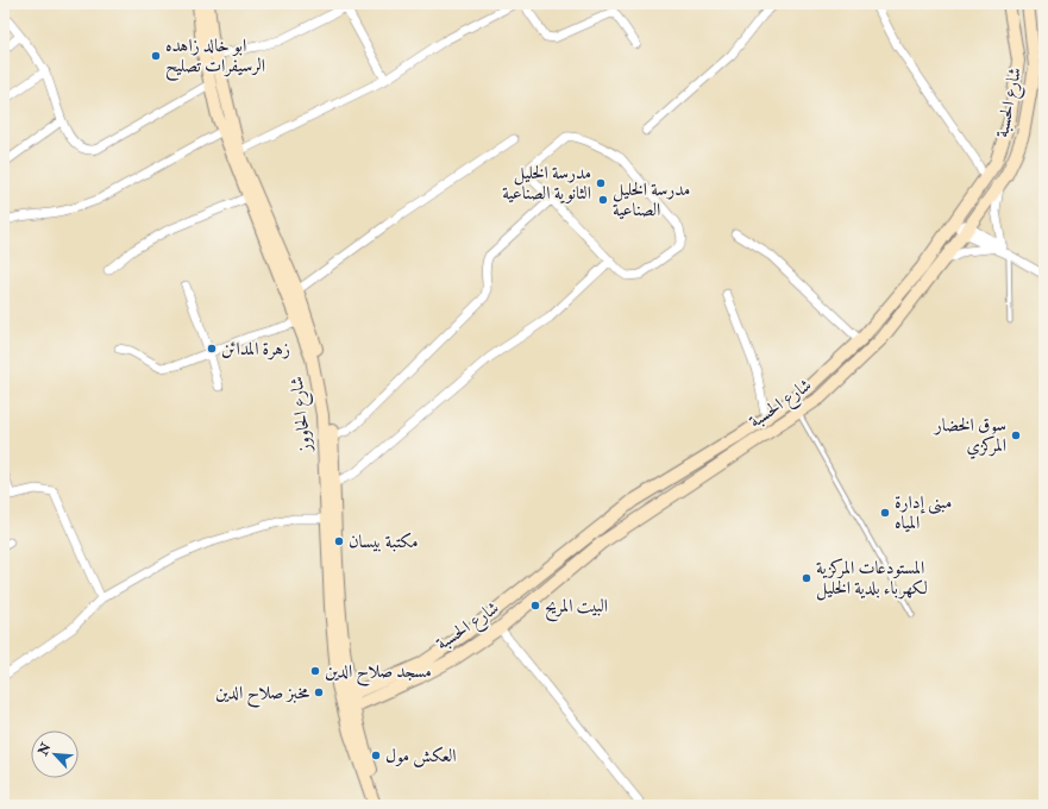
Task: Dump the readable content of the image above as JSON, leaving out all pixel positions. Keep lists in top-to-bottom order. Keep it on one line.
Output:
{"streets":{"main road":["شارع الحسبة","شارع الحاووز"]},"crossings":[["شارع الحسبة","شارع الحاووز"]],"places":["ابو خالد زاهده الرسيفرات تصليح","مدرسة الخليل الثانوية الصناعية","مدرسة الخليل الصناعية","زهرة المدائن","سوق الخضار المركزي","مبنى إدارة المياه","مكتبة بيسان","المستودعات المركزية لكهرباء بلدية الخليل","البيت المريح","مسجد صلاح الدين","مخبز صلاح الدين","العكش مول"],"north":"top left"}
